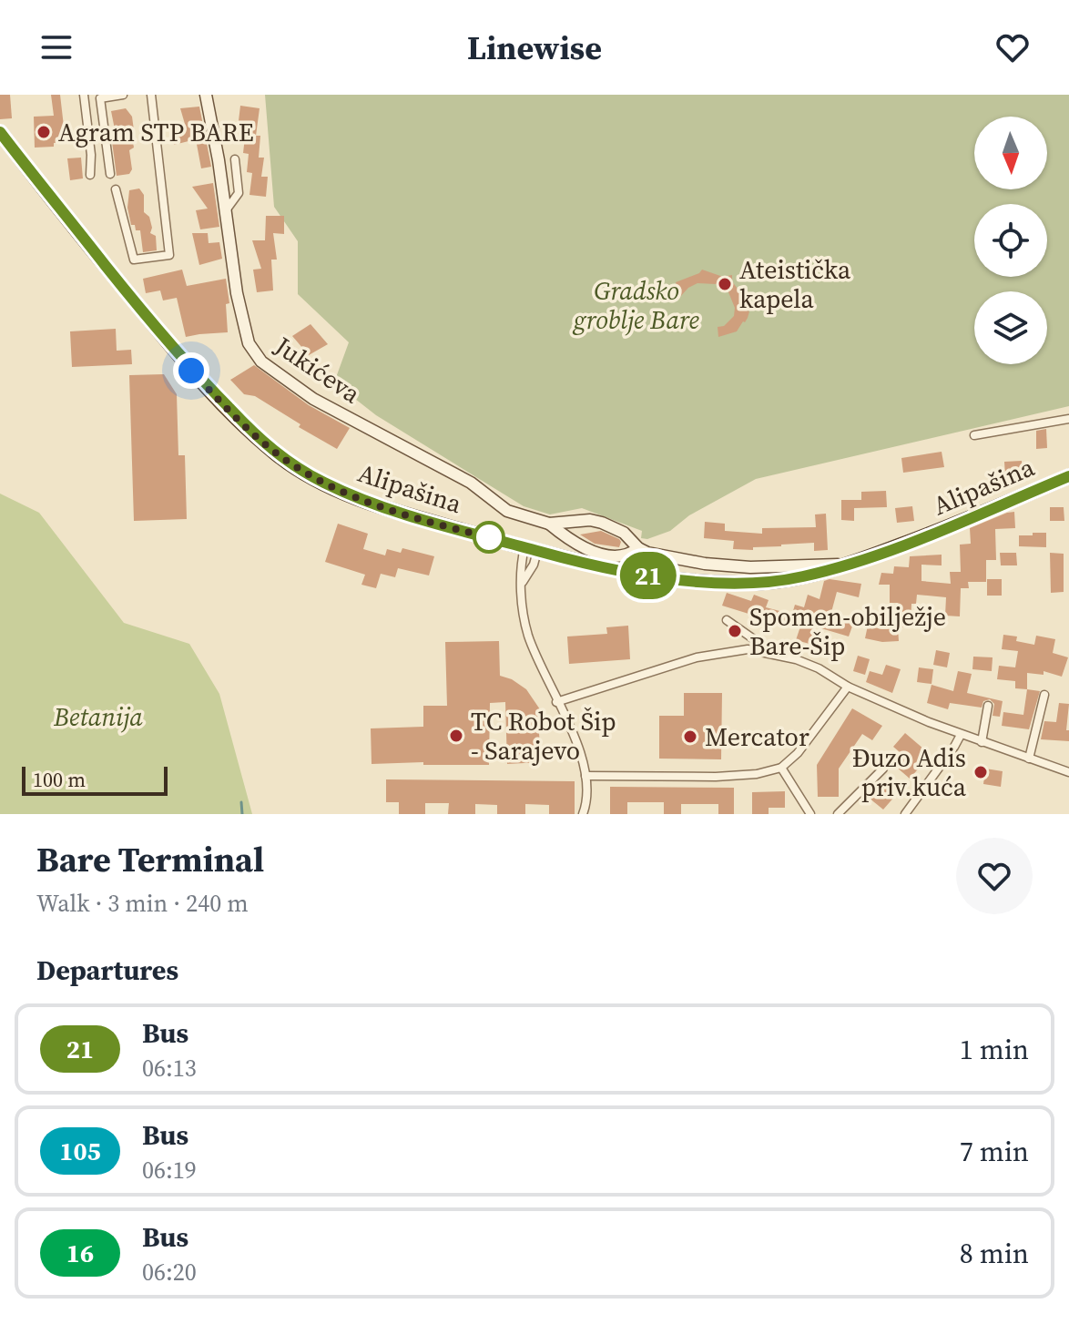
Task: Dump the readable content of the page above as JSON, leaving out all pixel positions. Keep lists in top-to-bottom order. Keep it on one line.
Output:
{"streets":{"main road":["Alipašina"],"street":["Jukićeva"]},"crossings":[["Jukićeva","Alipašina"]],"parks":["Gradsko groblje Bare","Betanija"],"places":["Agram STP BARE","Ateistička kapela","Spomen-obilježje Bare-Šip","TC Robot Šip - Sarajevo","Mercator","Đuzo Adis priv.kuća"],"lines":["bus line 21"],"scale_bar":"100 m","north":"bottom","page":{"header":"Linewise","on_map":"21","scale":"100 m","heading":[["Bare Terminal","Walk · 3 min · 240 m"],"Departures"],"list":[{"mark":"21","name":"Bus","note":"06:13","value":"1 min"},{"mark":"105","name":"Bus","note":"06:19","value":"7 min"},{"mark":"16","name":"Bus","note":"06:20","value":"8 min"}]}}
